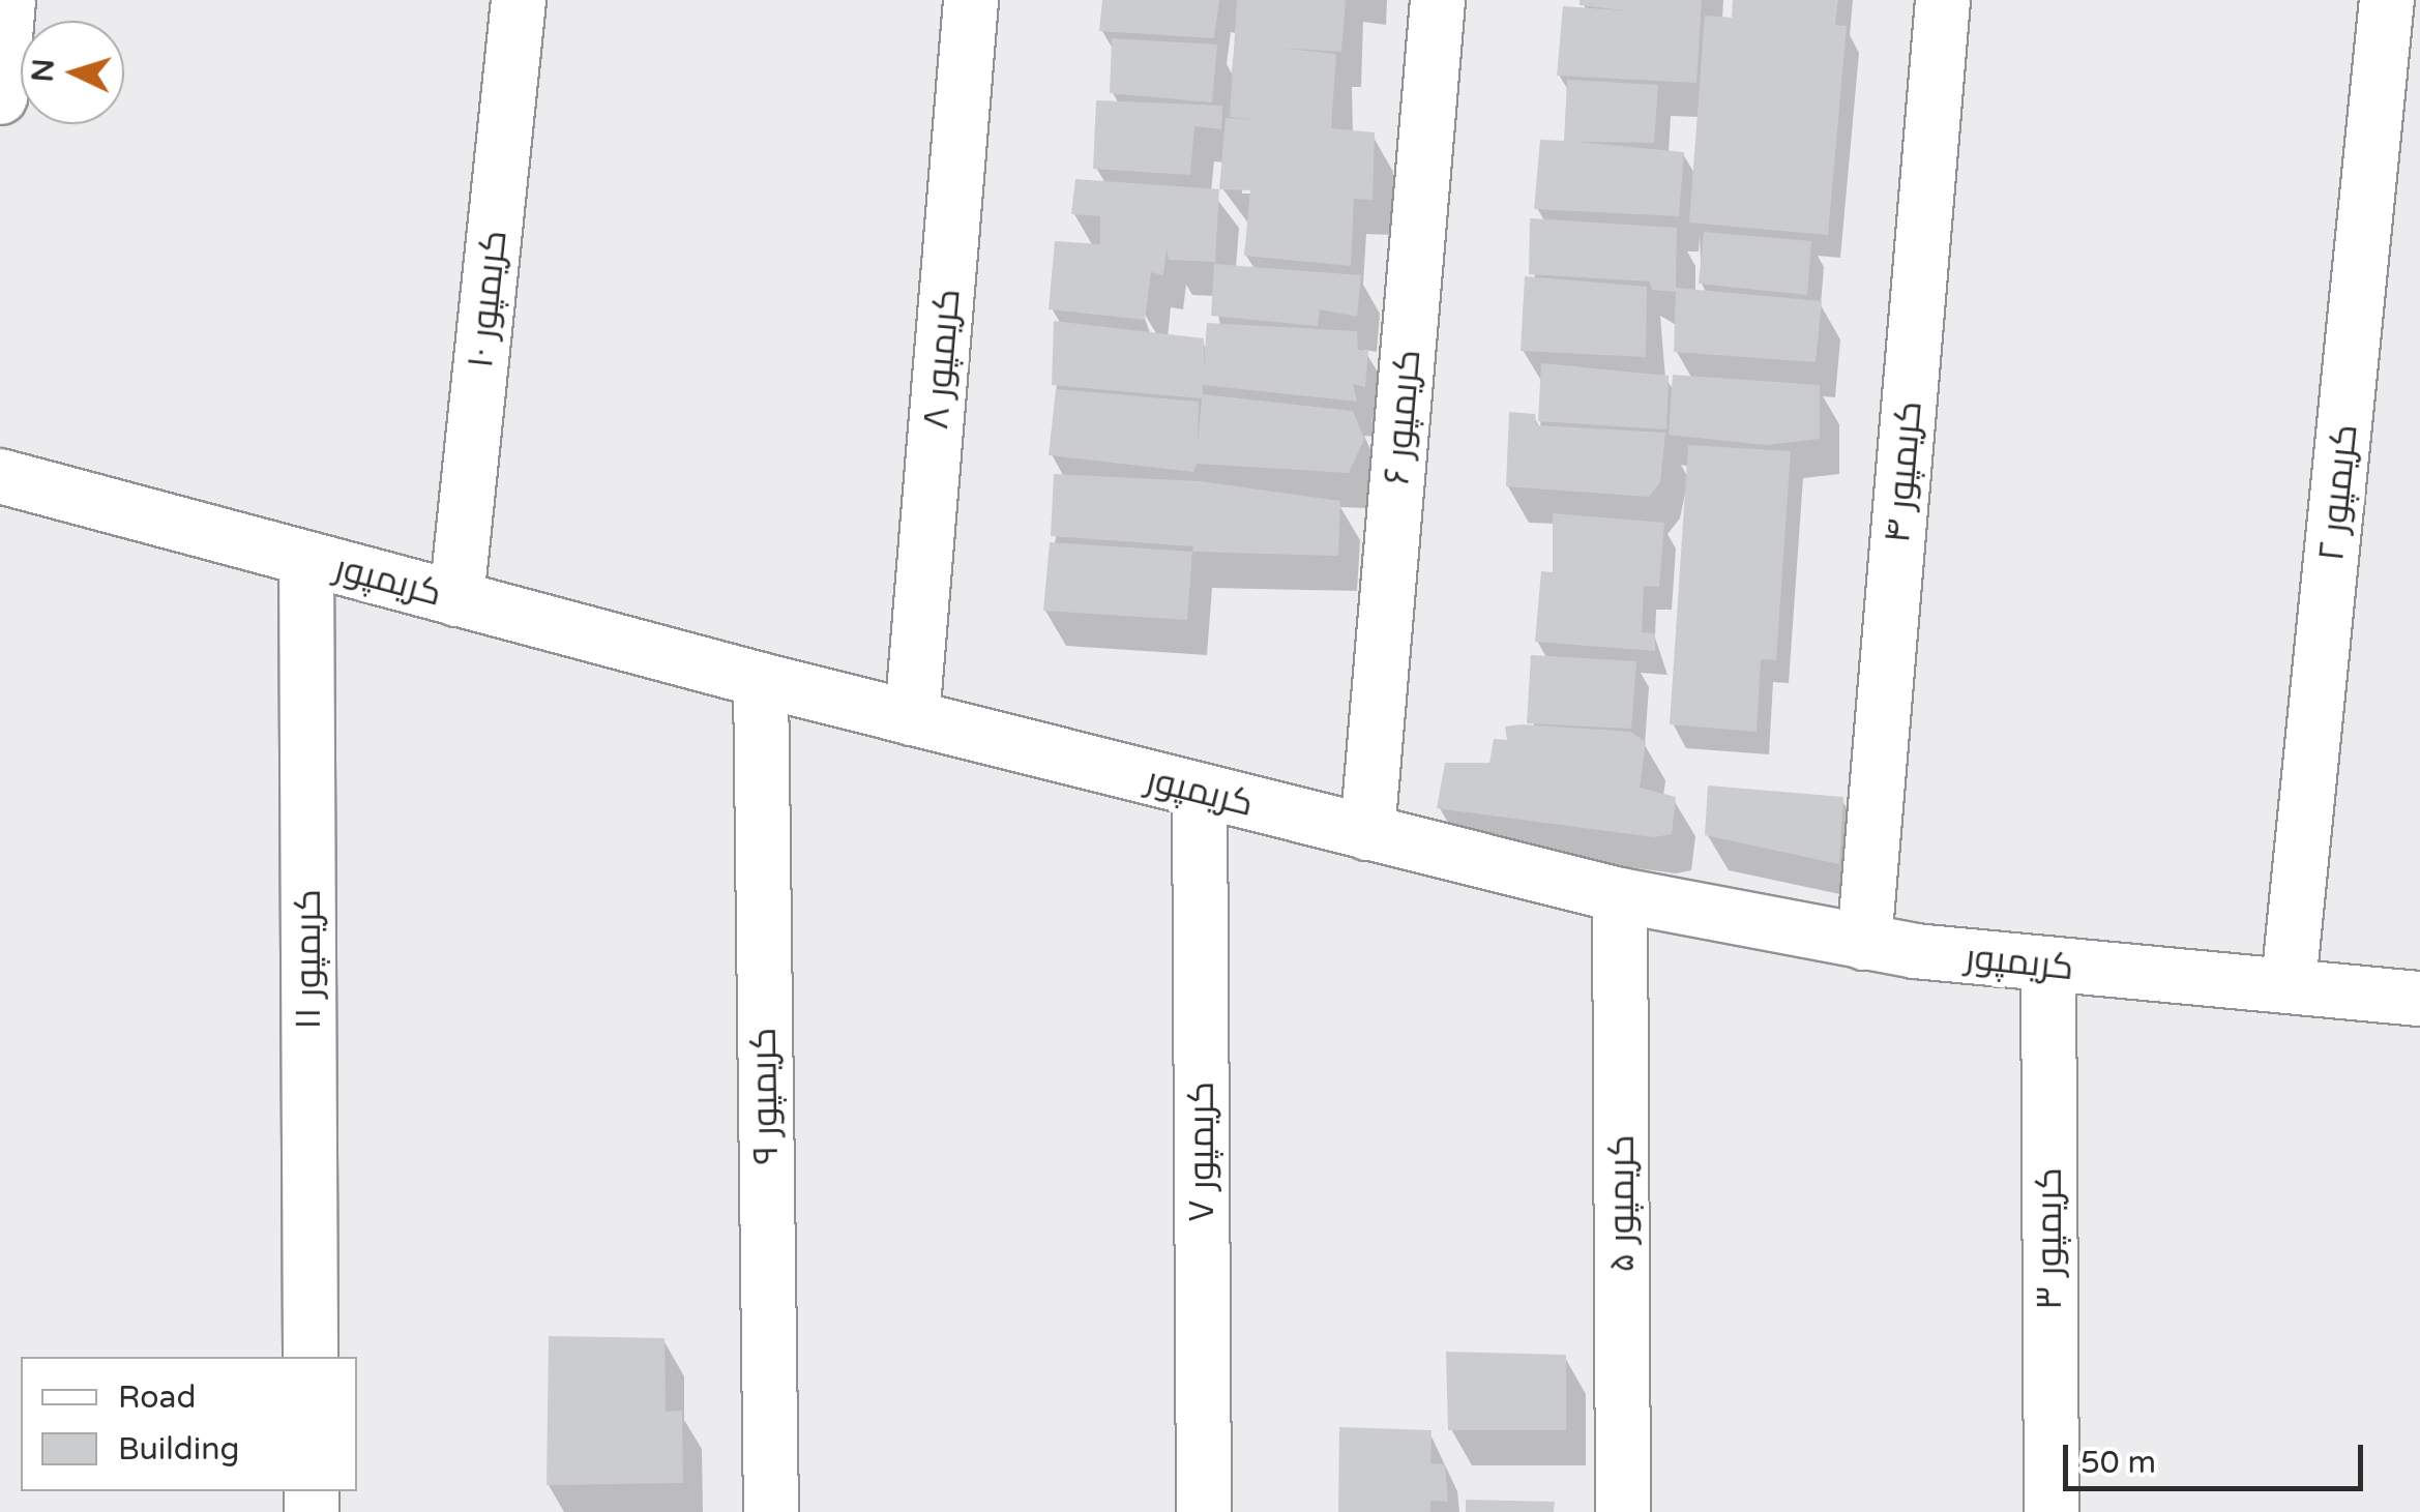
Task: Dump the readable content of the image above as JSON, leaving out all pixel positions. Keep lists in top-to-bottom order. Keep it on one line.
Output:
{"streets":{"street":["کریمپور ۱۰","کریمپور ۸","کریمپور ۶","کریمپور ۴","کریمپور ۲","کریمپور","کریمپور ۱۱","کریمپور ۹","کریمپور ۷","کریمپور ۵","کریمپور ۳"]},"crossings":[["کریمپور ۱۰","کریمپور"],["کریمپور ۸","کریمپور"],["کریمپور ۶","کریمپور"],["کریمپور ۴","کریمپور"],["کریمپور ۲","کریمپور"],["کریمپور","کریمپور ۱۱"],["کریمپور","کریمپور ۹"],["کریمپور","کریمپور ۷"],["کریمپور","کریمپور ۵"],["کریمپور","کریمپور ۳"]],"legend":["Road","Building"],"scale_bar":"50 m","north":"left"}
